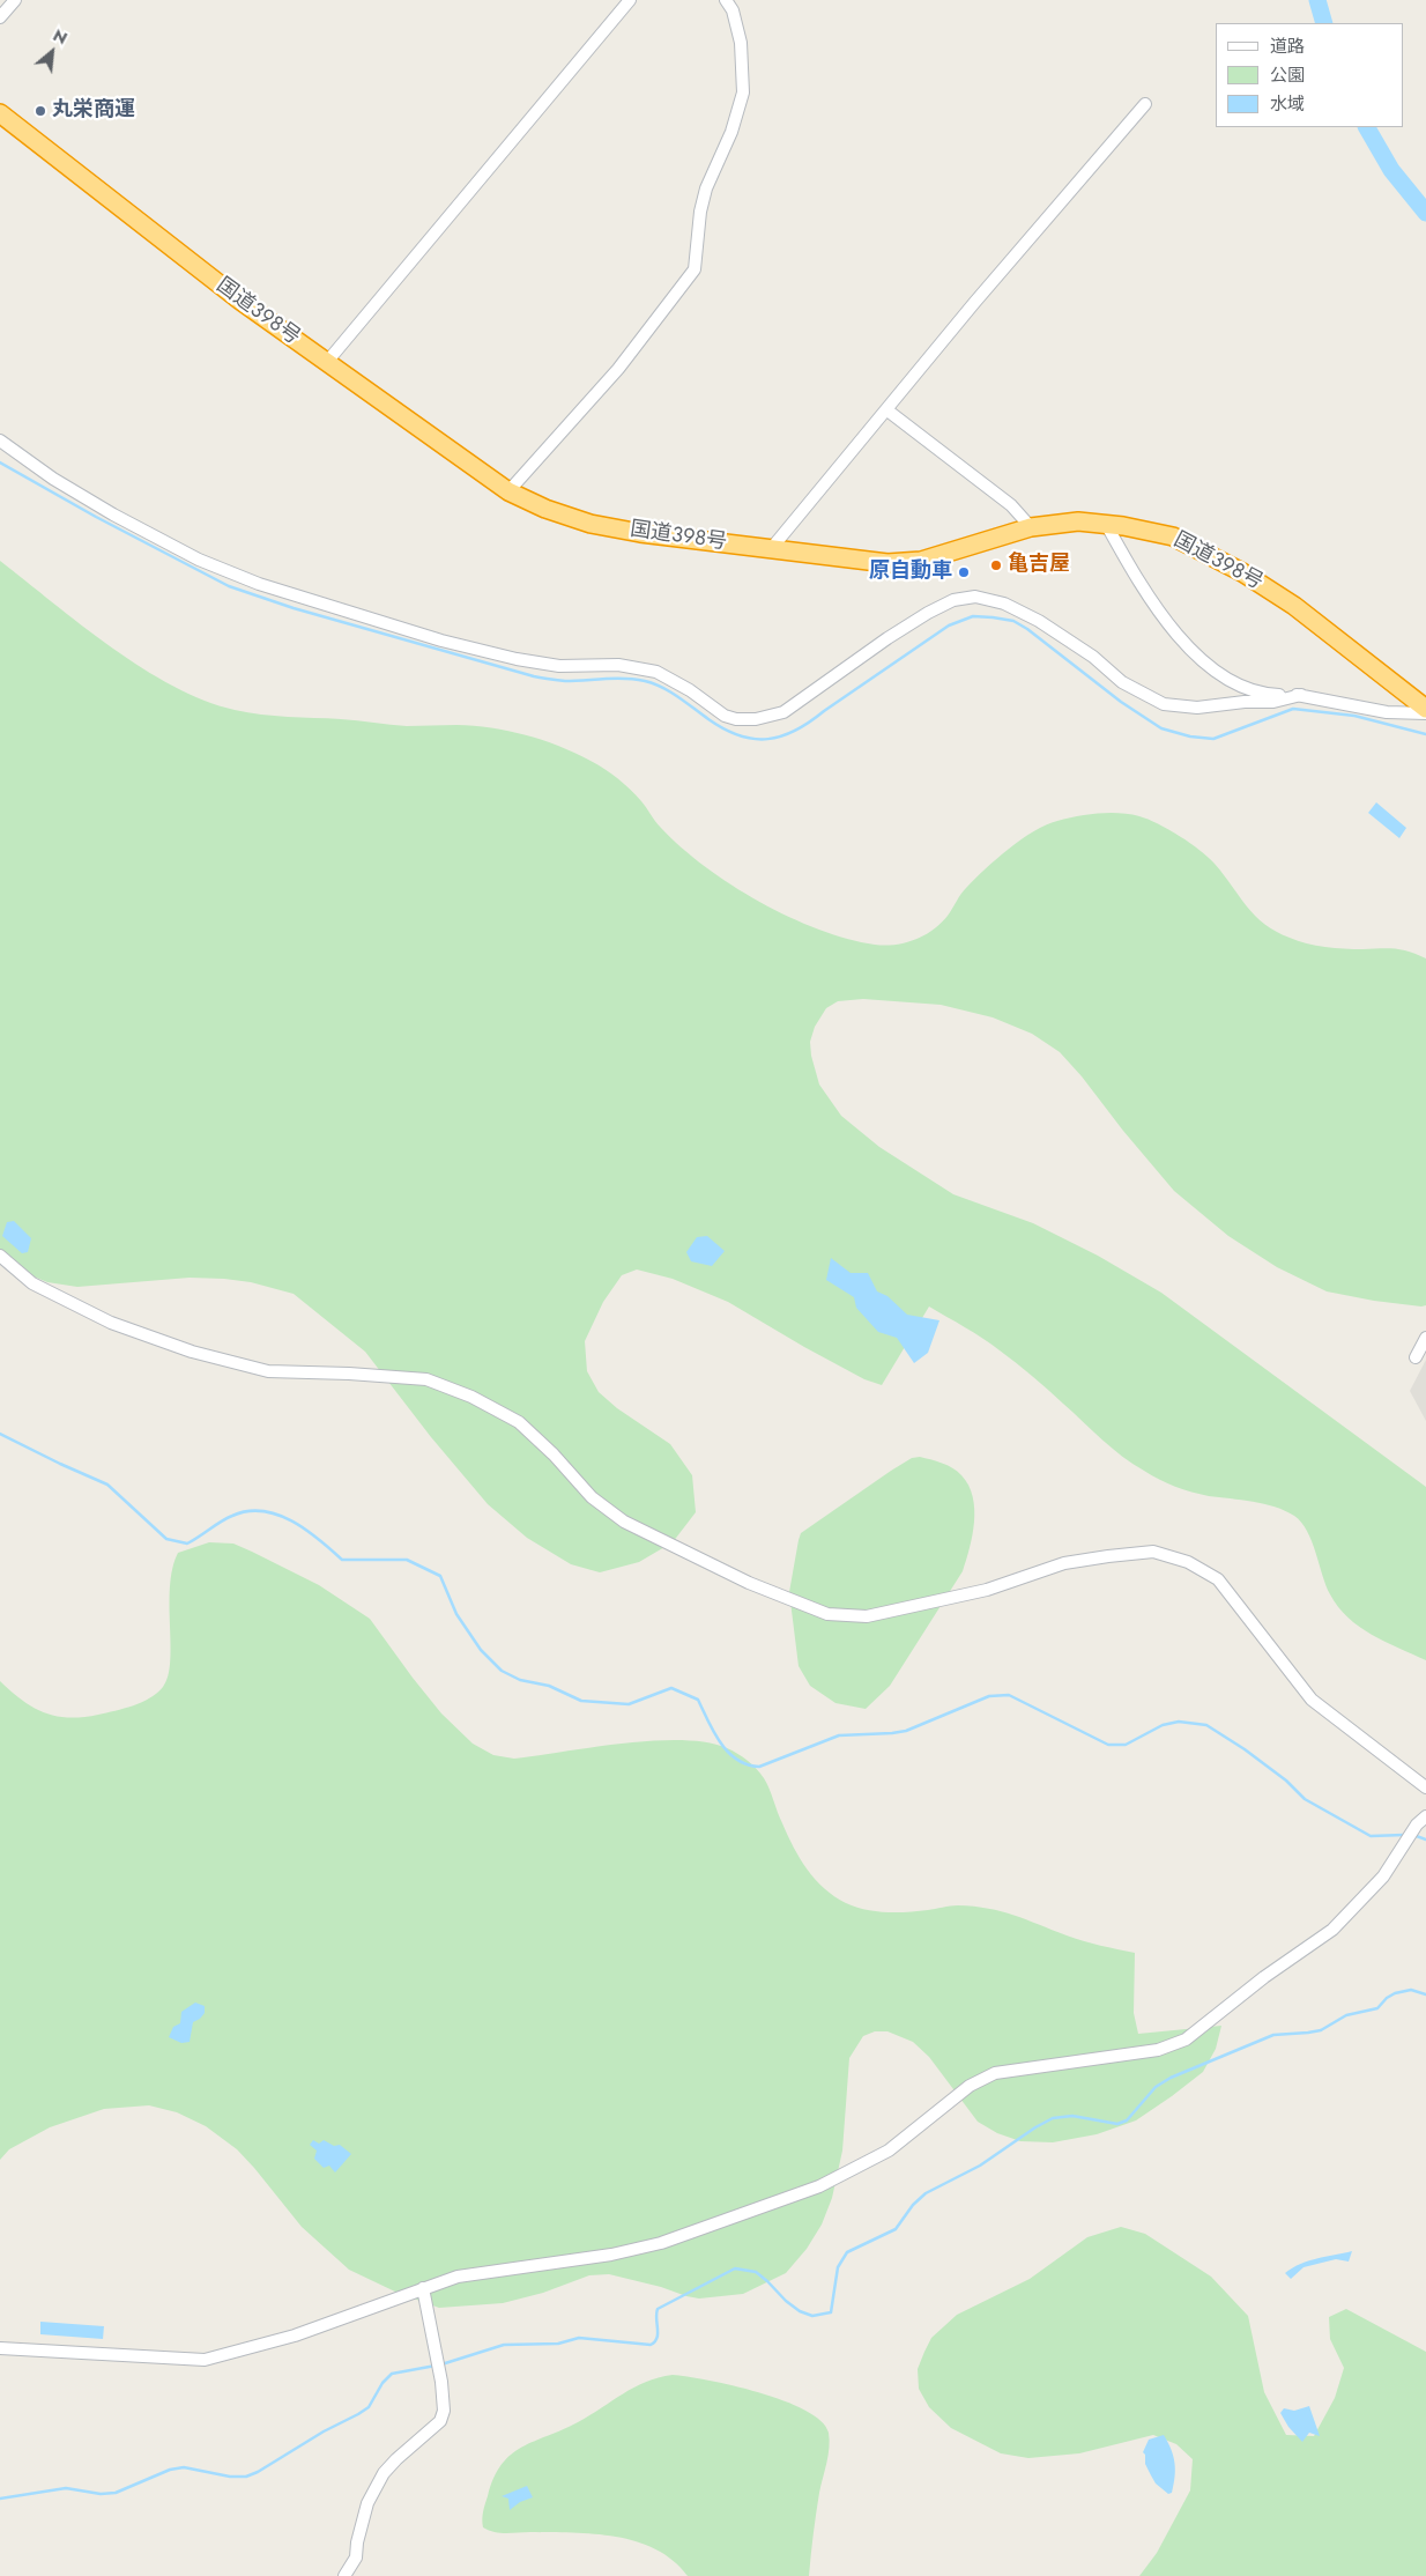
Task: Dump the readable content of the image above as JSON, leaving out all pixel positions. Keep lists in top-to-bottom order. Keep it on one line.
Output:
{"streets":{"highway":["国道398号"]},"places":["丸栄商運","亀吉屋","原自動車"],"legend":["道路","公園","水域"],"north":"top right"}
